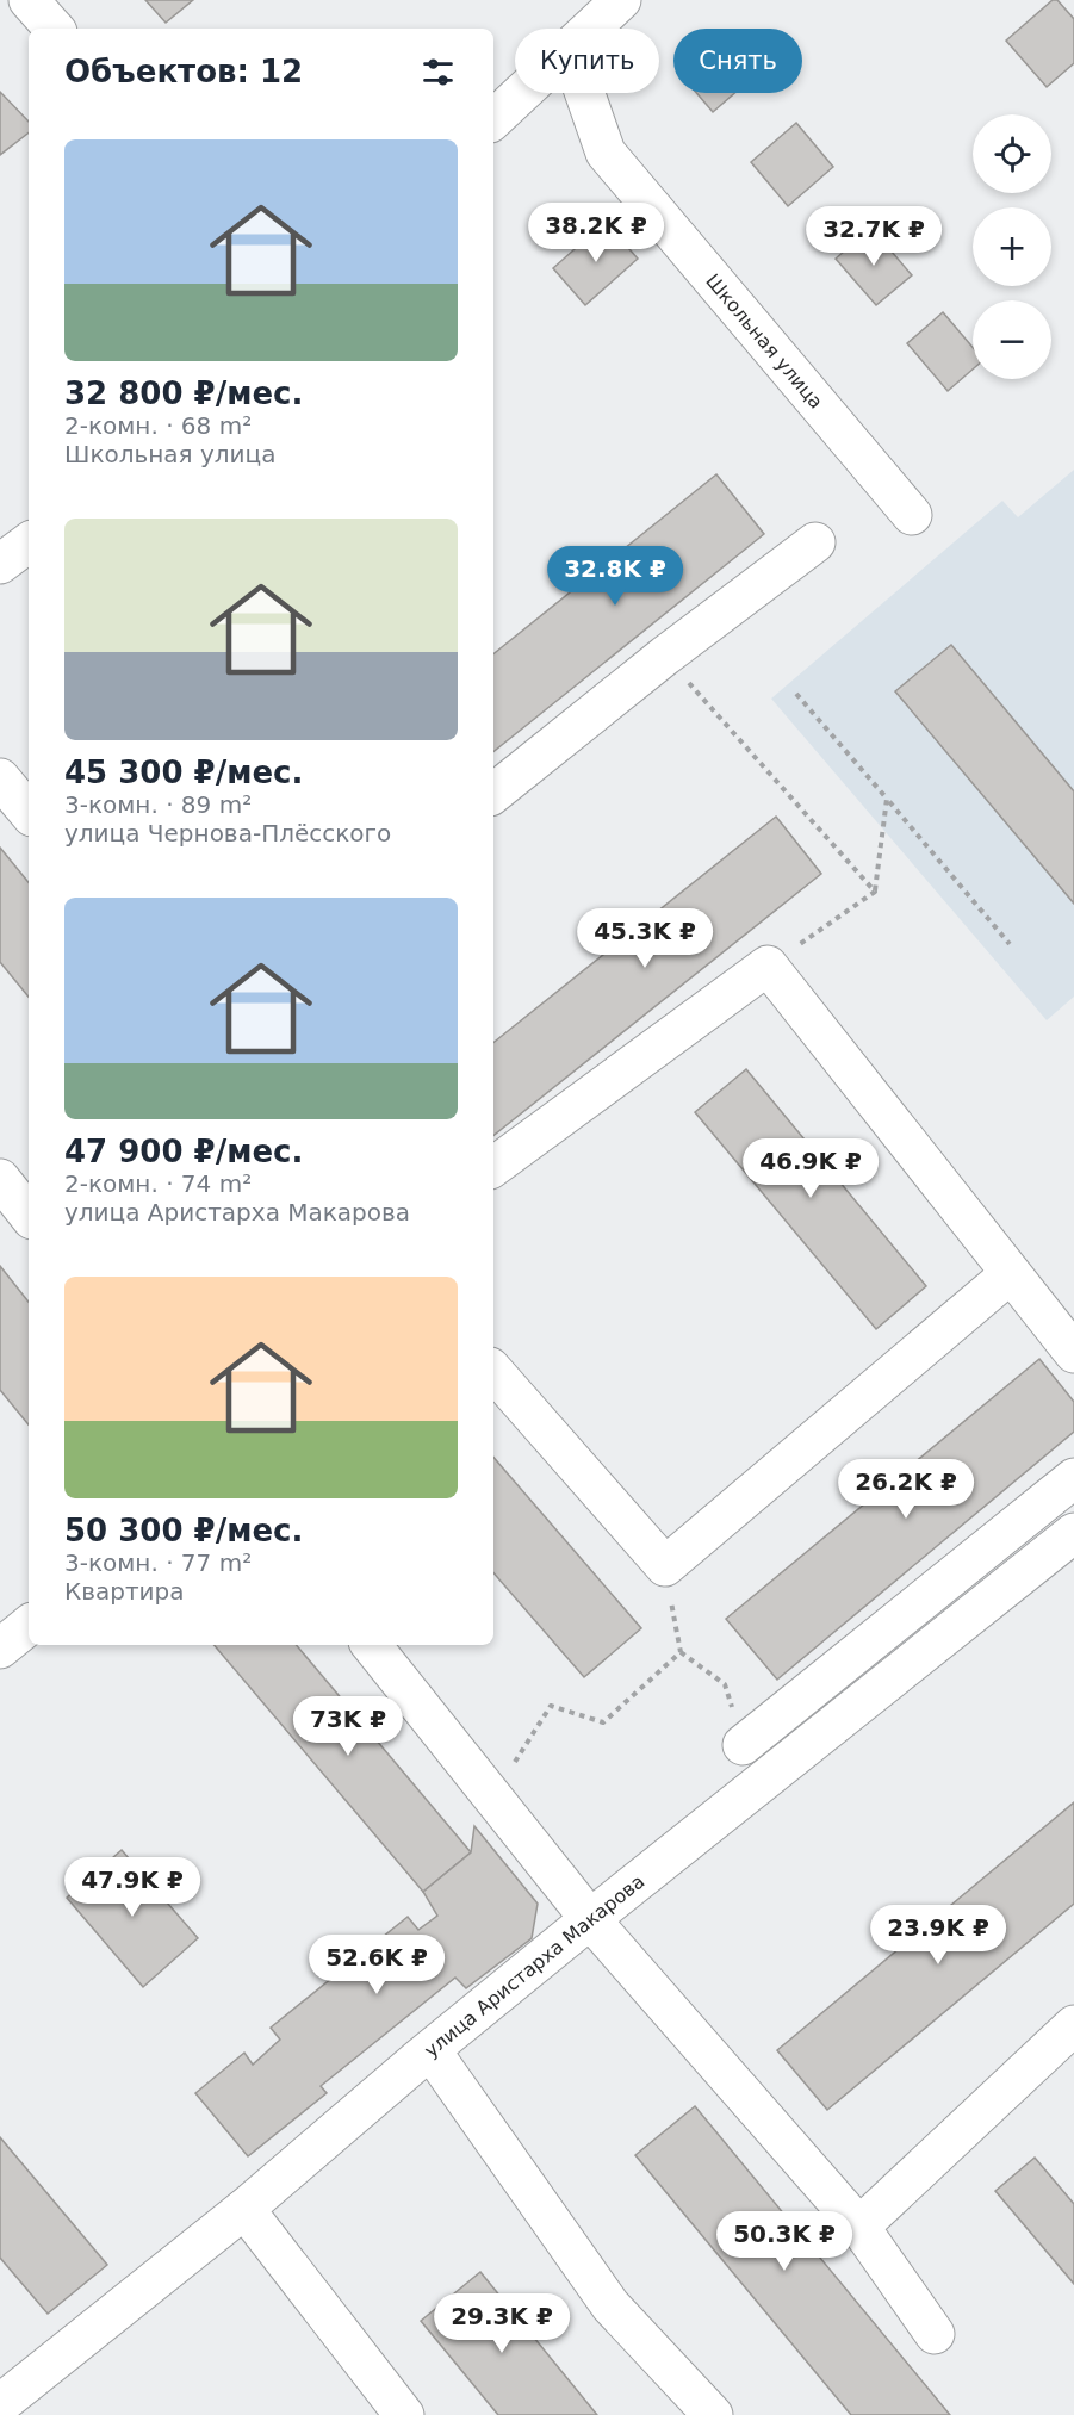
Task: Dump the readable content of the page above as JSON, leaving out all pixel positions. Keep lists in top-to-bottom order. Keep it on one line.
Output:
{"streets":{"street":["Школьная улица","улица Аристарха Макарова"]},"page":{"chip":["Купить","Снять"],"heading":"Объектов: 12","map_buttons":["+","−"],"list":[{"name":"32 800 ₽/мес.","note":"2-комн. · 68 m² · Школьная улица"},{"name":"45 300 ₽/мес.","note":"3-комн. · 89 m² · улица Чернова-Плёсского"},{"name":"47 900 ₽/мес.","note":"2-комн. · 74 m² · улица Аристарха Макарова"},{"name":"50 300 ₽/мес.","note":"3-комн. · 77 m² · Квартира"}],"price":["38.2K ₽","32.7K ₽","32.8K ₽","45.3K ₽","46.9K ₽","26.2K ₽","73K ₽","47.9K ₽","23.9K ₽","52.6K ₽","50.3K ₽","29.3K ₽"]}}
